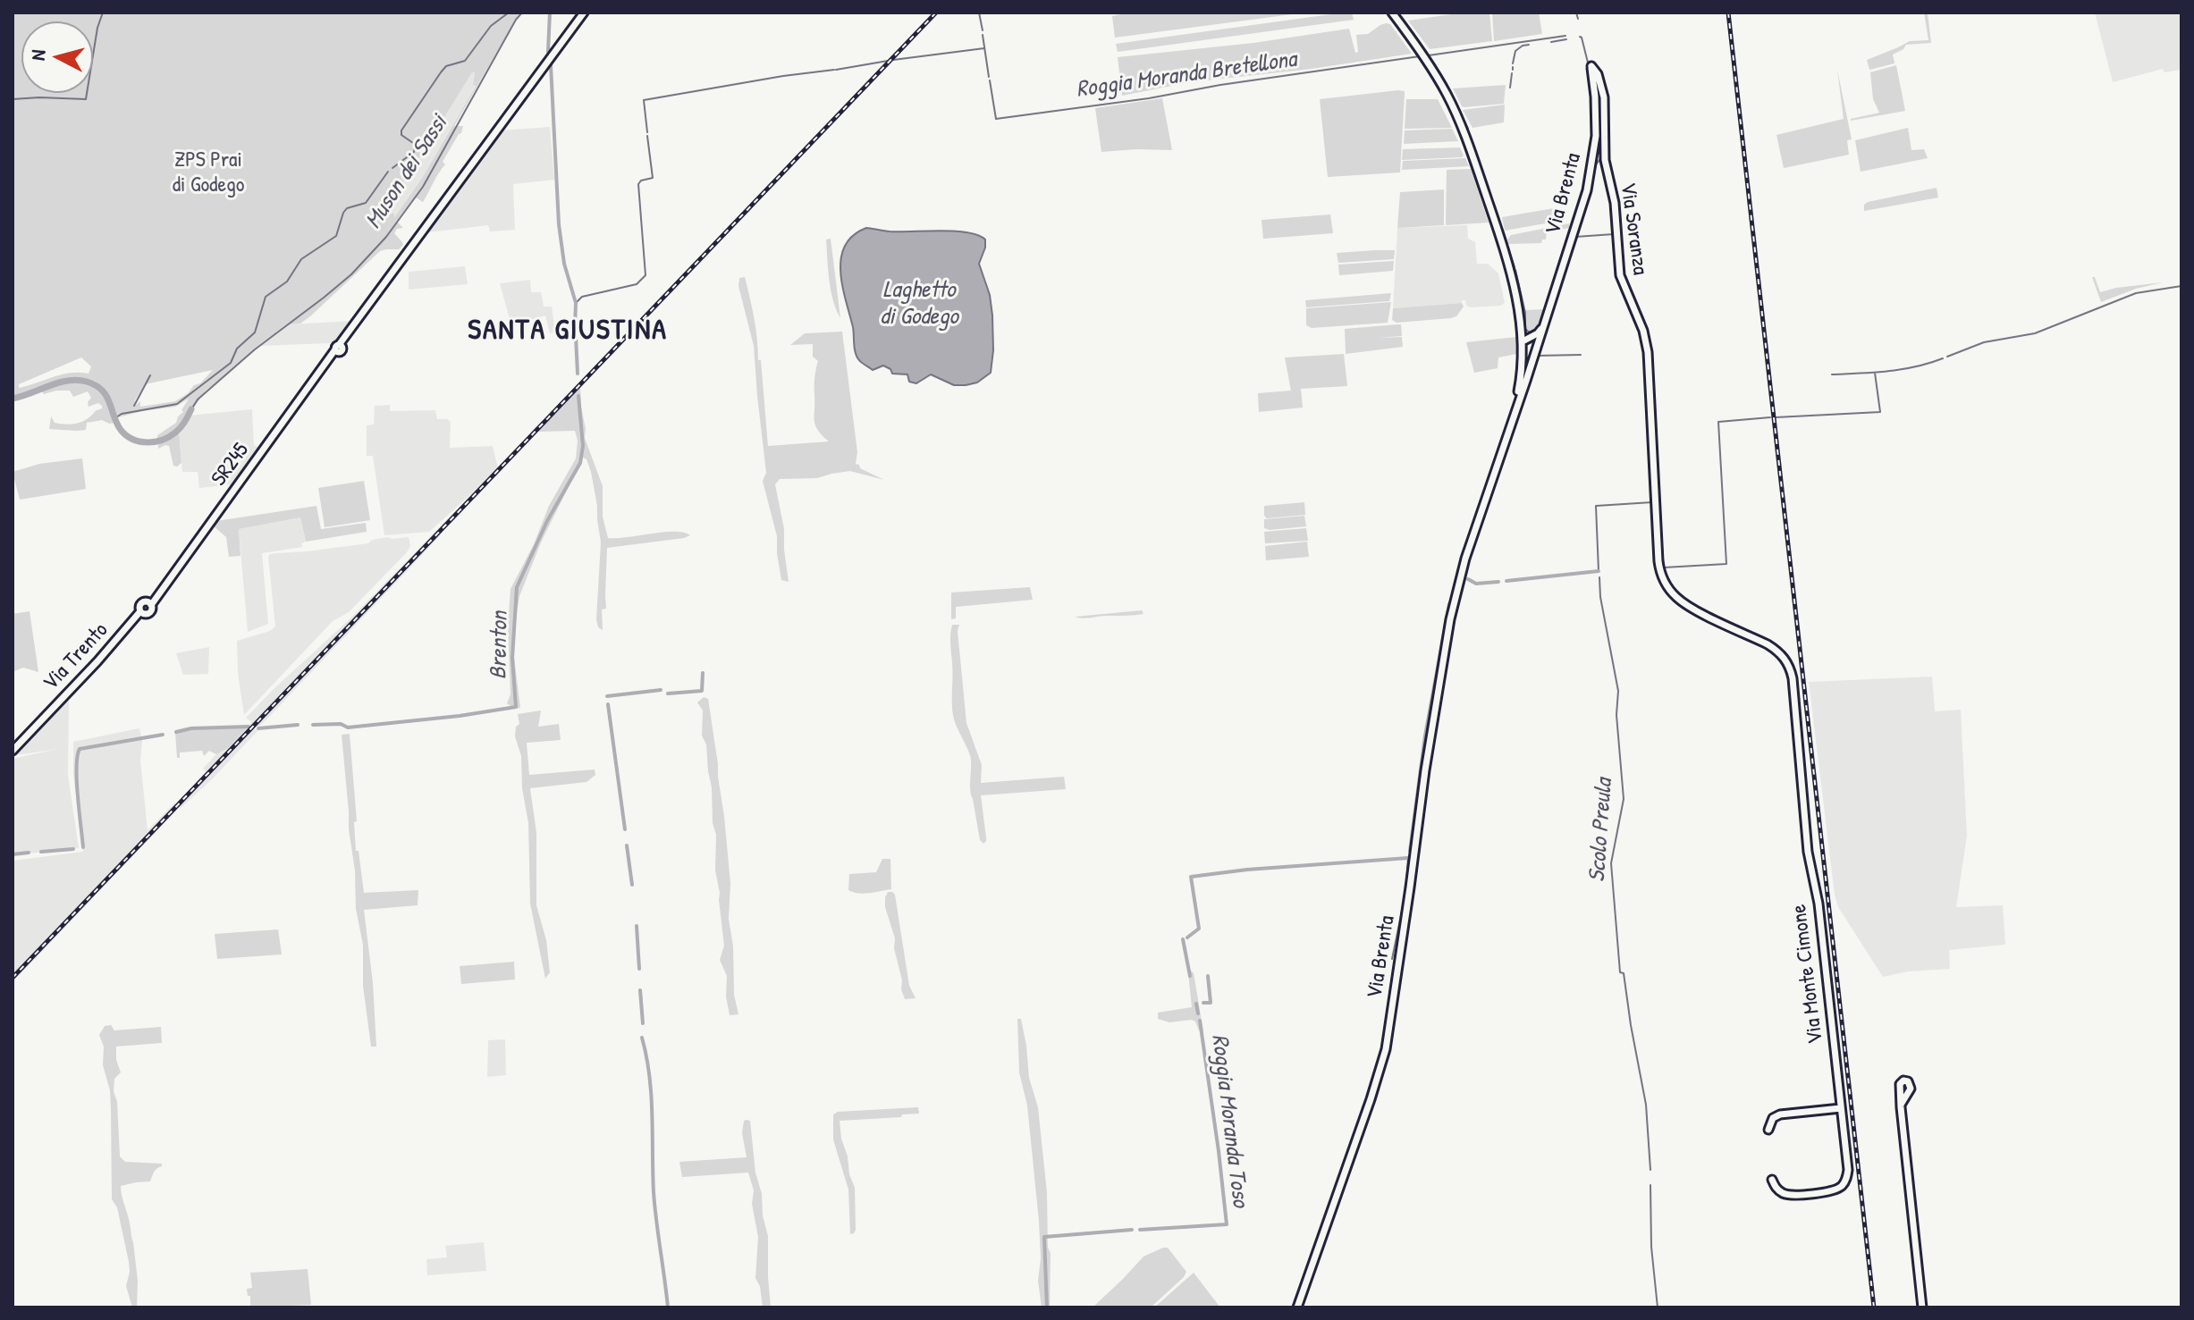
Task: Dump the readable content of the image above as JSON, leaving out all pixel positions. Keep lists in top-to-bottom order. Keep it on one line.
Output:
{"streets":{"main road":["Via Brenta","Via Soranza","SR245","Via Trento","Via Monte Cimone"]},"crossings":[["Via Brenta","Via Soranza"],["Via Soranza","Via Monte Cimone"],["SR245","Via Trento"]],"districts":["SANTA GIUSTINA"],"water":["Roggia Moranda Bretellona","Muson dei Sassi","Laghetto di Godego","Brenton","Scolo Preula","Roggia Moranda Toso"],"parks":["ZPS Prai di Godego"],"north":"left"}
